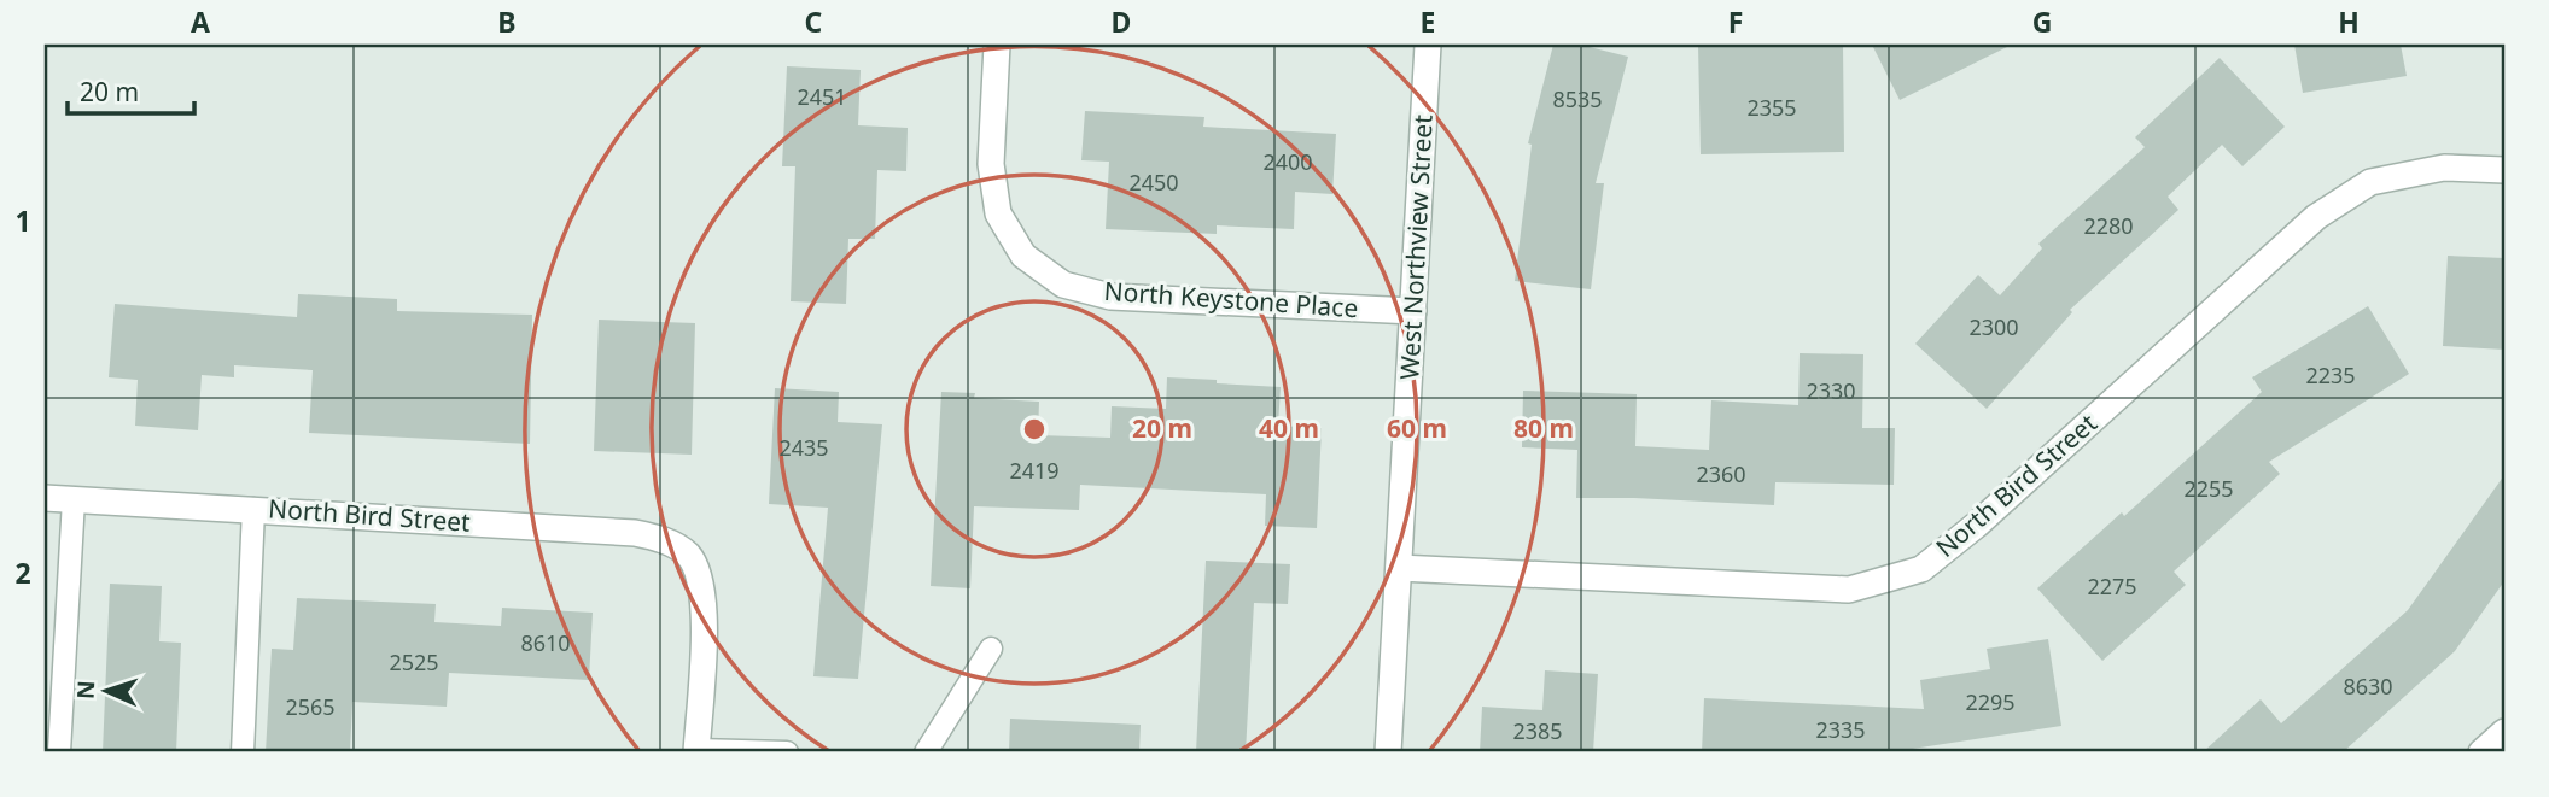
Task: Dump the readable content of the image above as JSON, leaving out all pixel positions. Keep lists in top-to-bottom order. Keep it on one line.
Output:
{"streets":{"street":["West Northview Street","North Keystone Place","North Bird Street"]},"crossings":[["West Northview Street","North Keystone Place"],["West Northview Street","North Bird Street"]],"house_numbers":["2451","8535","2355","2400","2450","2280","2300","2235","2330","2435","2419","2360","2255","2275","8610","2525","8630","2295","2565","2335","2385"],"scale_bar":"20 m","north":"left","grid":{"columns":["A","B","C","D","E","F","G","H"],"rows":["1","2"]},"rings":["20 m","40 m","60 m","80 m"]}
